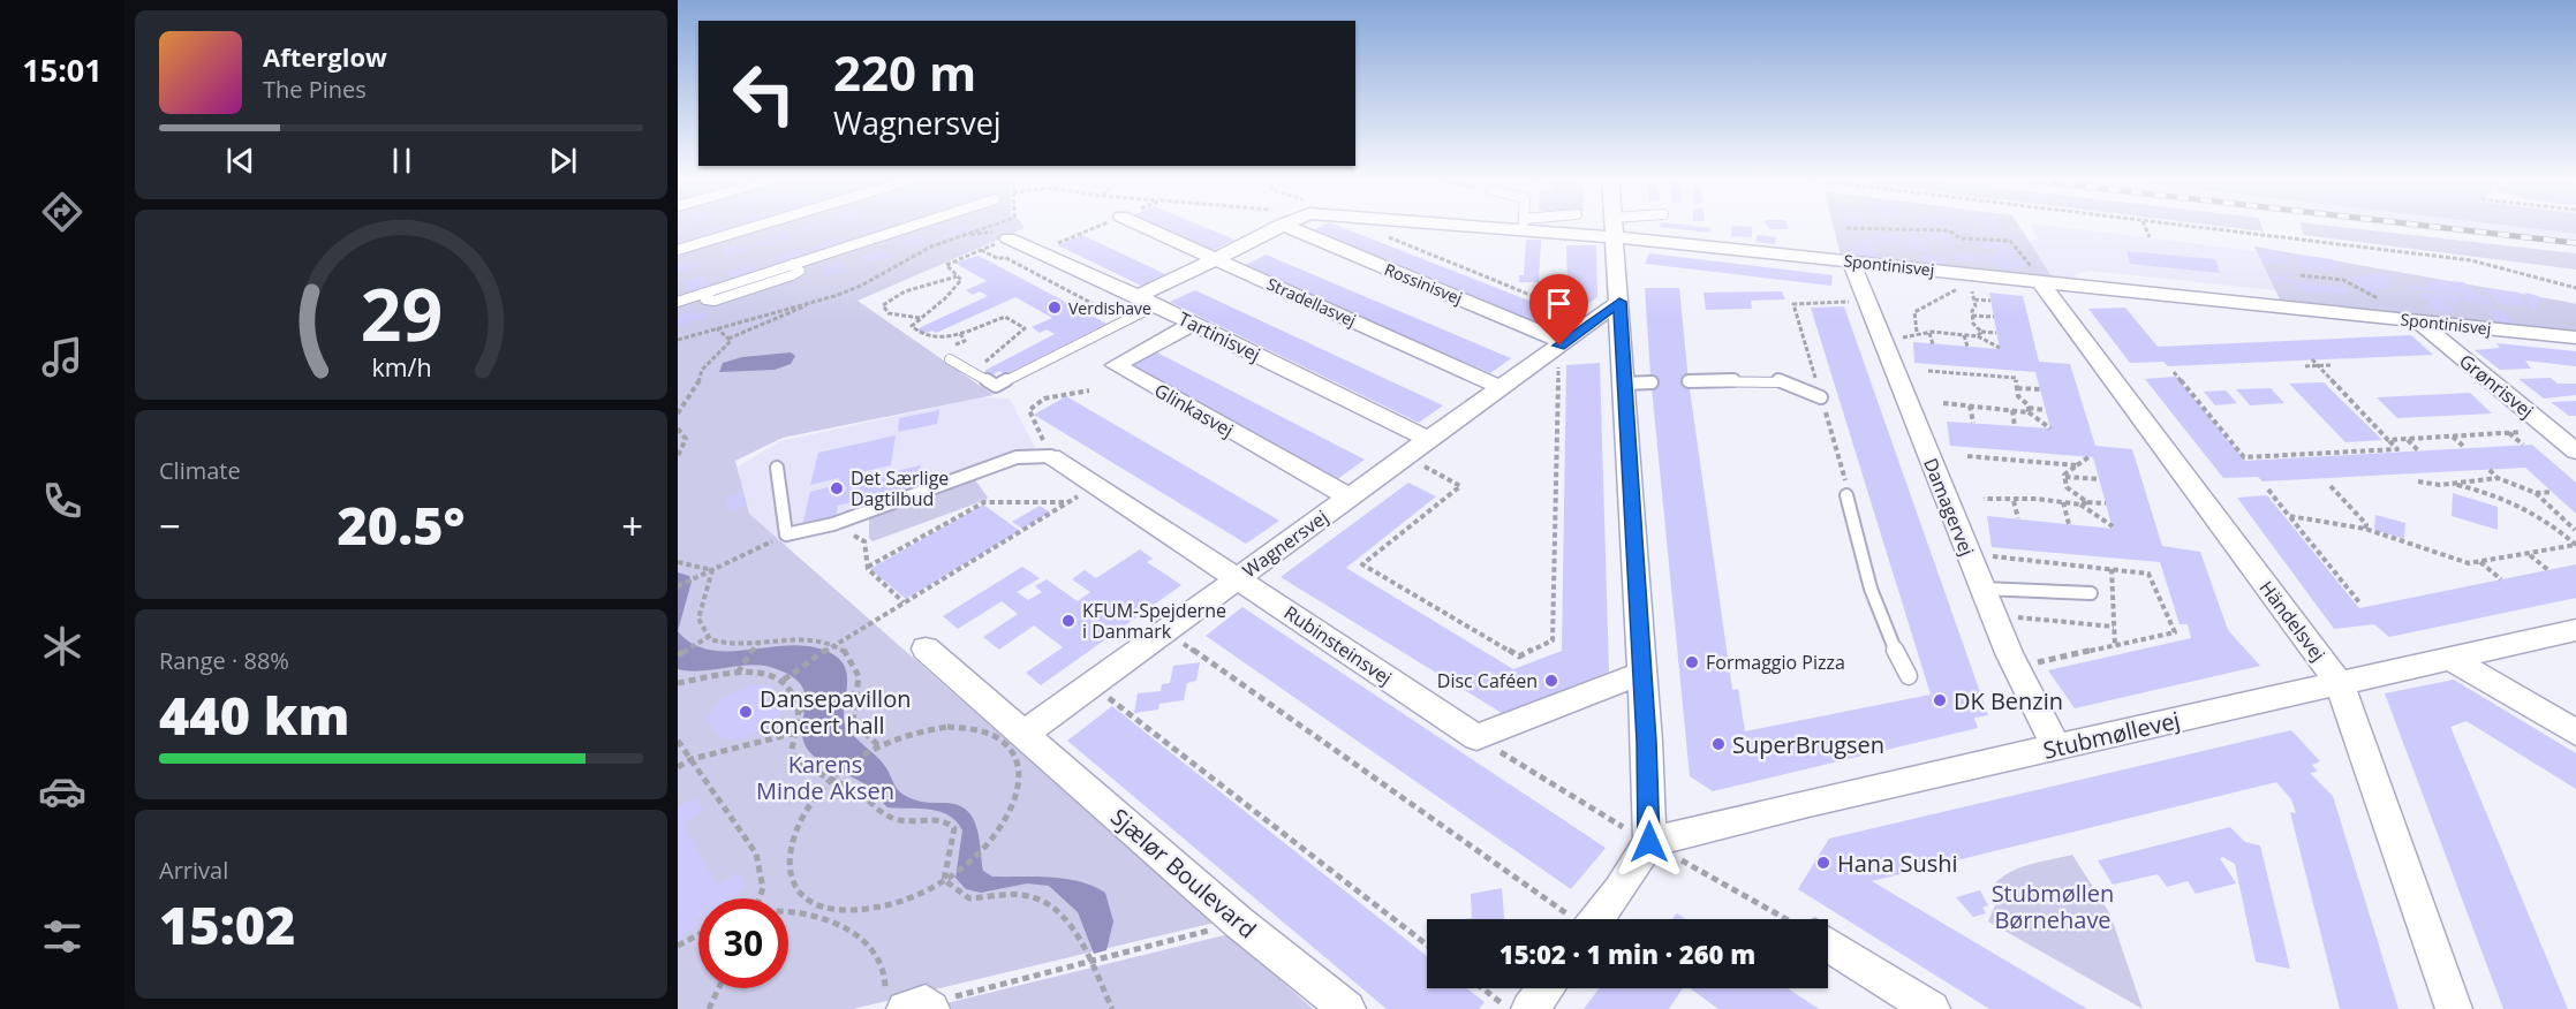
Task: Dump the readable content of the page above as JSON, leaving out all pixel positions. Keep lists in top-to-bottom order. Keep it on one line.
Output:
{"streets":{"street":["Spontinisvej","Rossinisvej","Stradellasvej","Tartinisvej","Grønrisvej","Glinkasvej","Damagervej","Wagnersvej","Händelsvej","Rubinsteinsvej","Stubmøllevej","Sjælør Boulevard"]},"crossings":[["Spontinisvej","Stradellasvej"],["Spontinisvej","Tartinisvej"],["Spontinisvej","Grønrisvej"],["Spontinisvej","Damagervej"],["Spontinisvej","Händelsvej"],["Rossinisvej","Wagnersvej"],["Stradellasvej","Wagnersvej"],["Tartinisvej","Glinkasvej"],["Tartinisvej","Wagnersvej"],["Glinkasvej","Wagnersvej"],["Damagervej","Stubmøllevej"],["Wagnersvej","Rubinsteinsvej"],["Wagnersvej","Sjælør Boulevard"],["Händelsvej","Stubmøllevej"]],"parks":["Karens Minde Aksen","Stubmøllen Børnehave"],"places":["Verdishave","Det Særlige Dagtilbud","KFUM-Spejderne i Danmark","Formaggio Pizza","Disc Caféen","DK Benzin","Dansepavillon concert hall","SuperBrugsen","Hana Sushi"],"page":{"tabs":"15:01","turn":["220 m","Wagnersvej"],"song":["Afterglow","The Pines"],"tile":["Climate",["Range · 88%","440 km"],["Arrival","15:02"]],"heat":["−","20.5°","+"],"limit":"30","trip":"15:02 · 1 min · 260 m","gauge":["29","km/h"]}}
